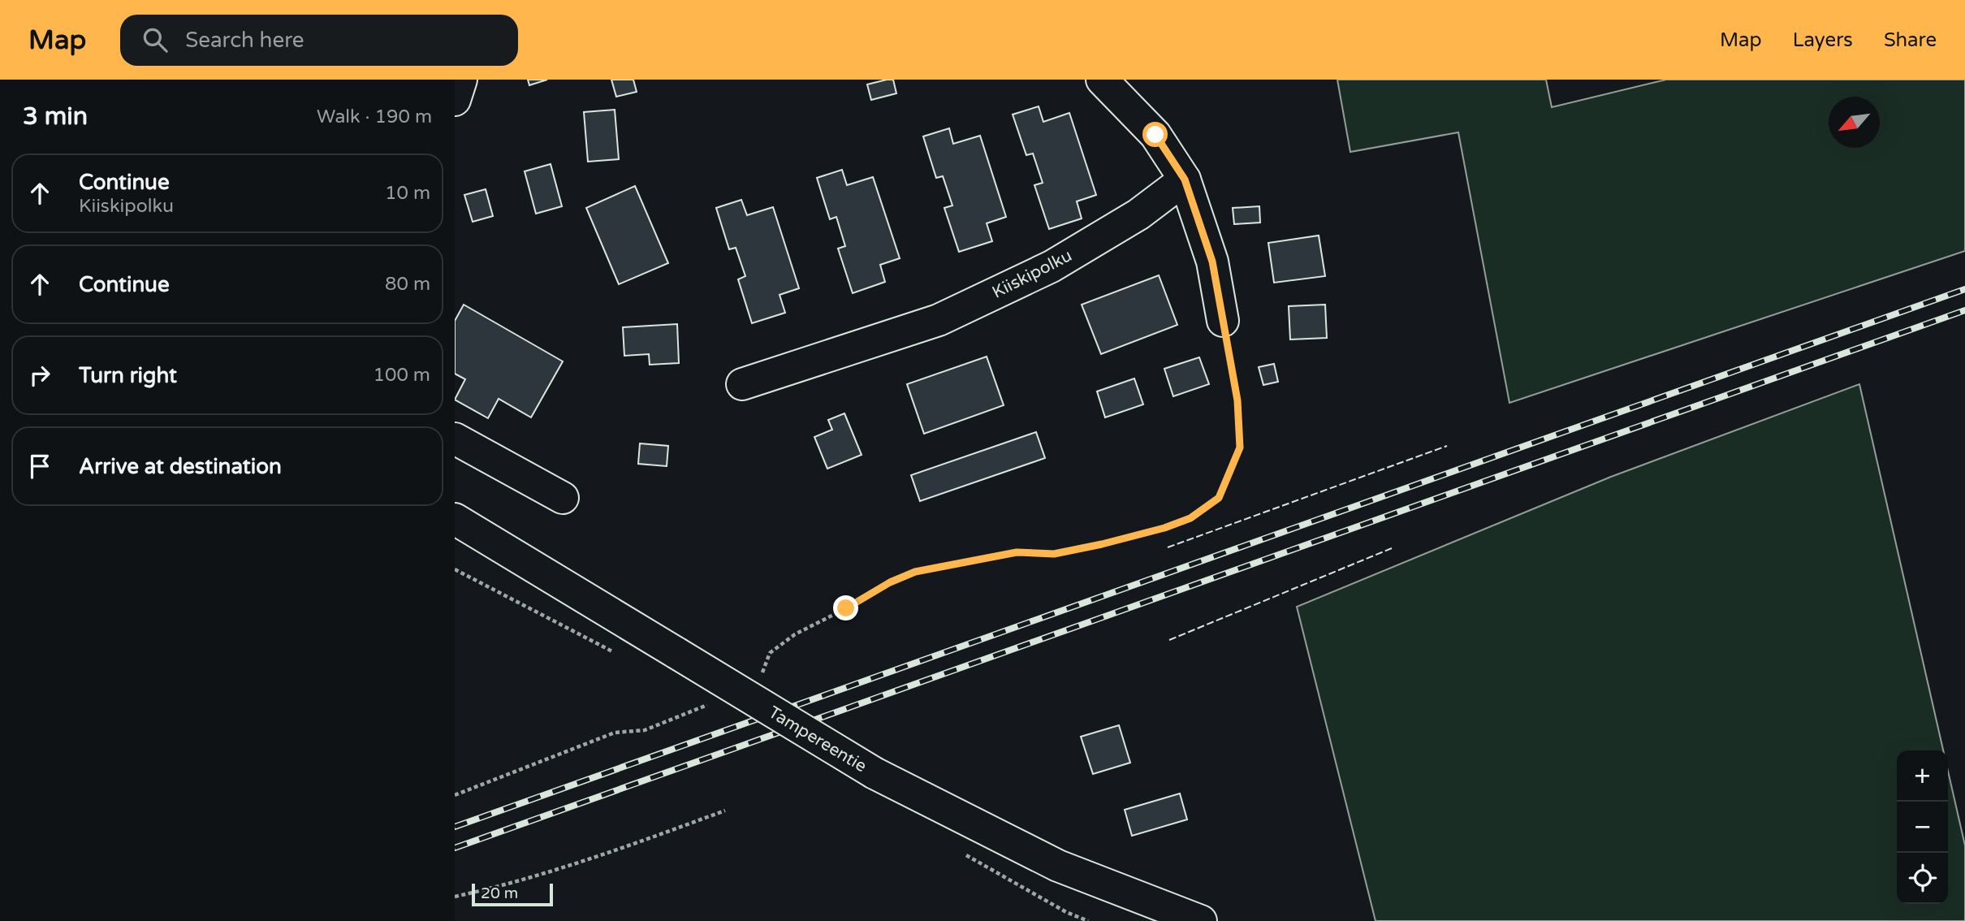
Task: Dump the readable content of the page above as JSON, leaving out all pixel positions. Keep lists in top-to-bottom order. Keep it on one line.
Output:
{"streets":{"main road":["Kiiskipolku","Tampereentie"]},"scale_bar":"20 m","north":"bottom left","page":{"header":"Map","search":"Search here","nav":["Map","Layers","Share"],"heading":["3 min","Walk · 190 m"],"list":[["Continue","Kiiskipolku","10 m"],["Continue","80 m"],["Turn right","100 m"],"Arrive at destination"],"map_buttons":["+","−"],"scale":"20 m"}}
